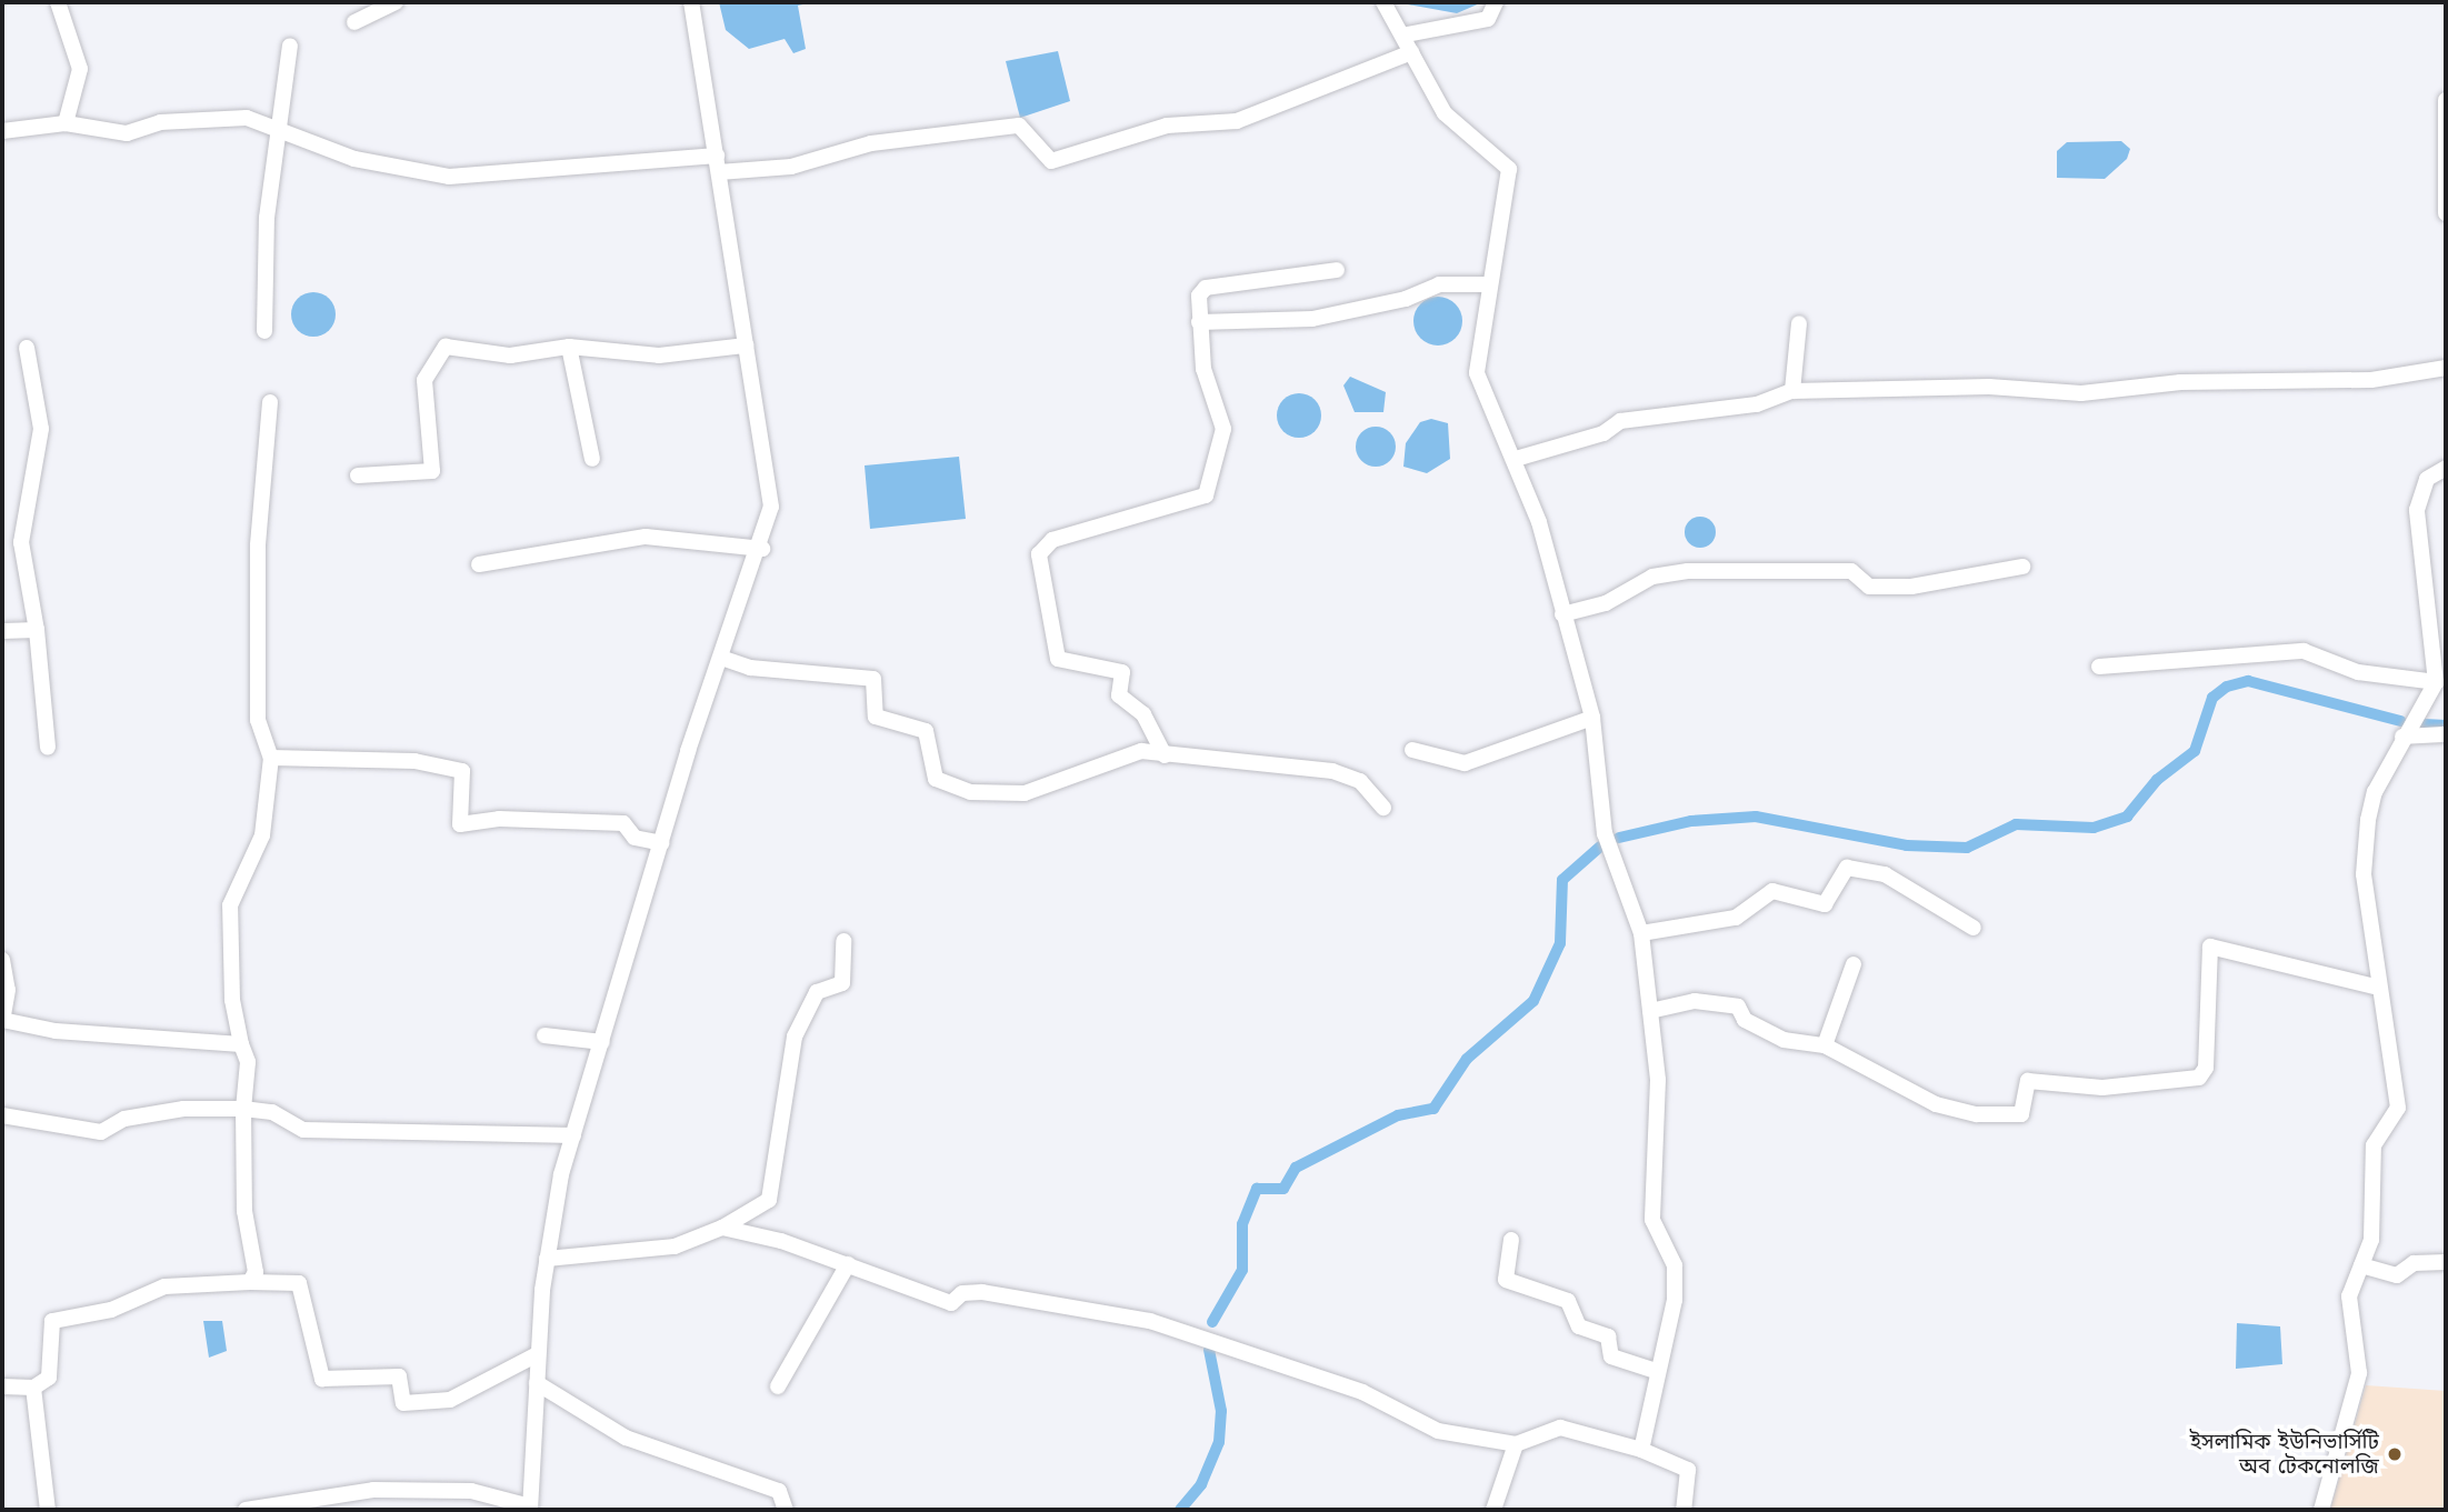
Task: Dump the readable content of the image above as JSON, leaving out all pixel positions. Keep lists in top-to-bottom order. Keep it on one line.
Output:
{"places":["ইসলামিক ইউনিভার্সিটি অব টেকনোলজি"]}
